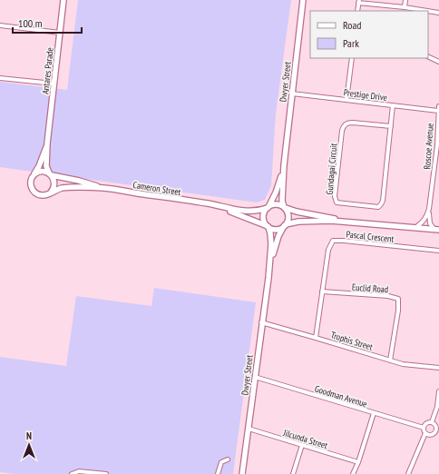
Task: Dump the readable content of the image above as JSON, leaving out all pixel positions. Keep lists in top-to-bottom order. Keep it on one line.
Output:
{"streets":{"street":["Antares Parade","Dwyer Street","Prestige Drive","Roscoe Avenue","Gundagai Circuit","Cameron Street","Pascal Crescent","Euclid Road","Trophis Street","Goodman Avenue","Jilcunda Street"]},"crossings":[["Antares Parade","Cameron Street"],["Dwyer Street","Prestige Drive"],["Dwyer Street","Cameron Street"],["Dwyer Street","Trophis Street"],["Dwyer Street","Goodman Avenue"],["Dwyer Street","Jilcunda Street"],["Prestige Drive","Roscoe Avenue"],["Prestige Drive","Gundagai Circuit"],["Pascal Crescent","Euclid Road"],["Pascal Crescent","Trophis Street"],["Euclid Road","Trophis Street"]],"legend":["Road","Park"],"scale_bar":"100 m","north":"top"}
